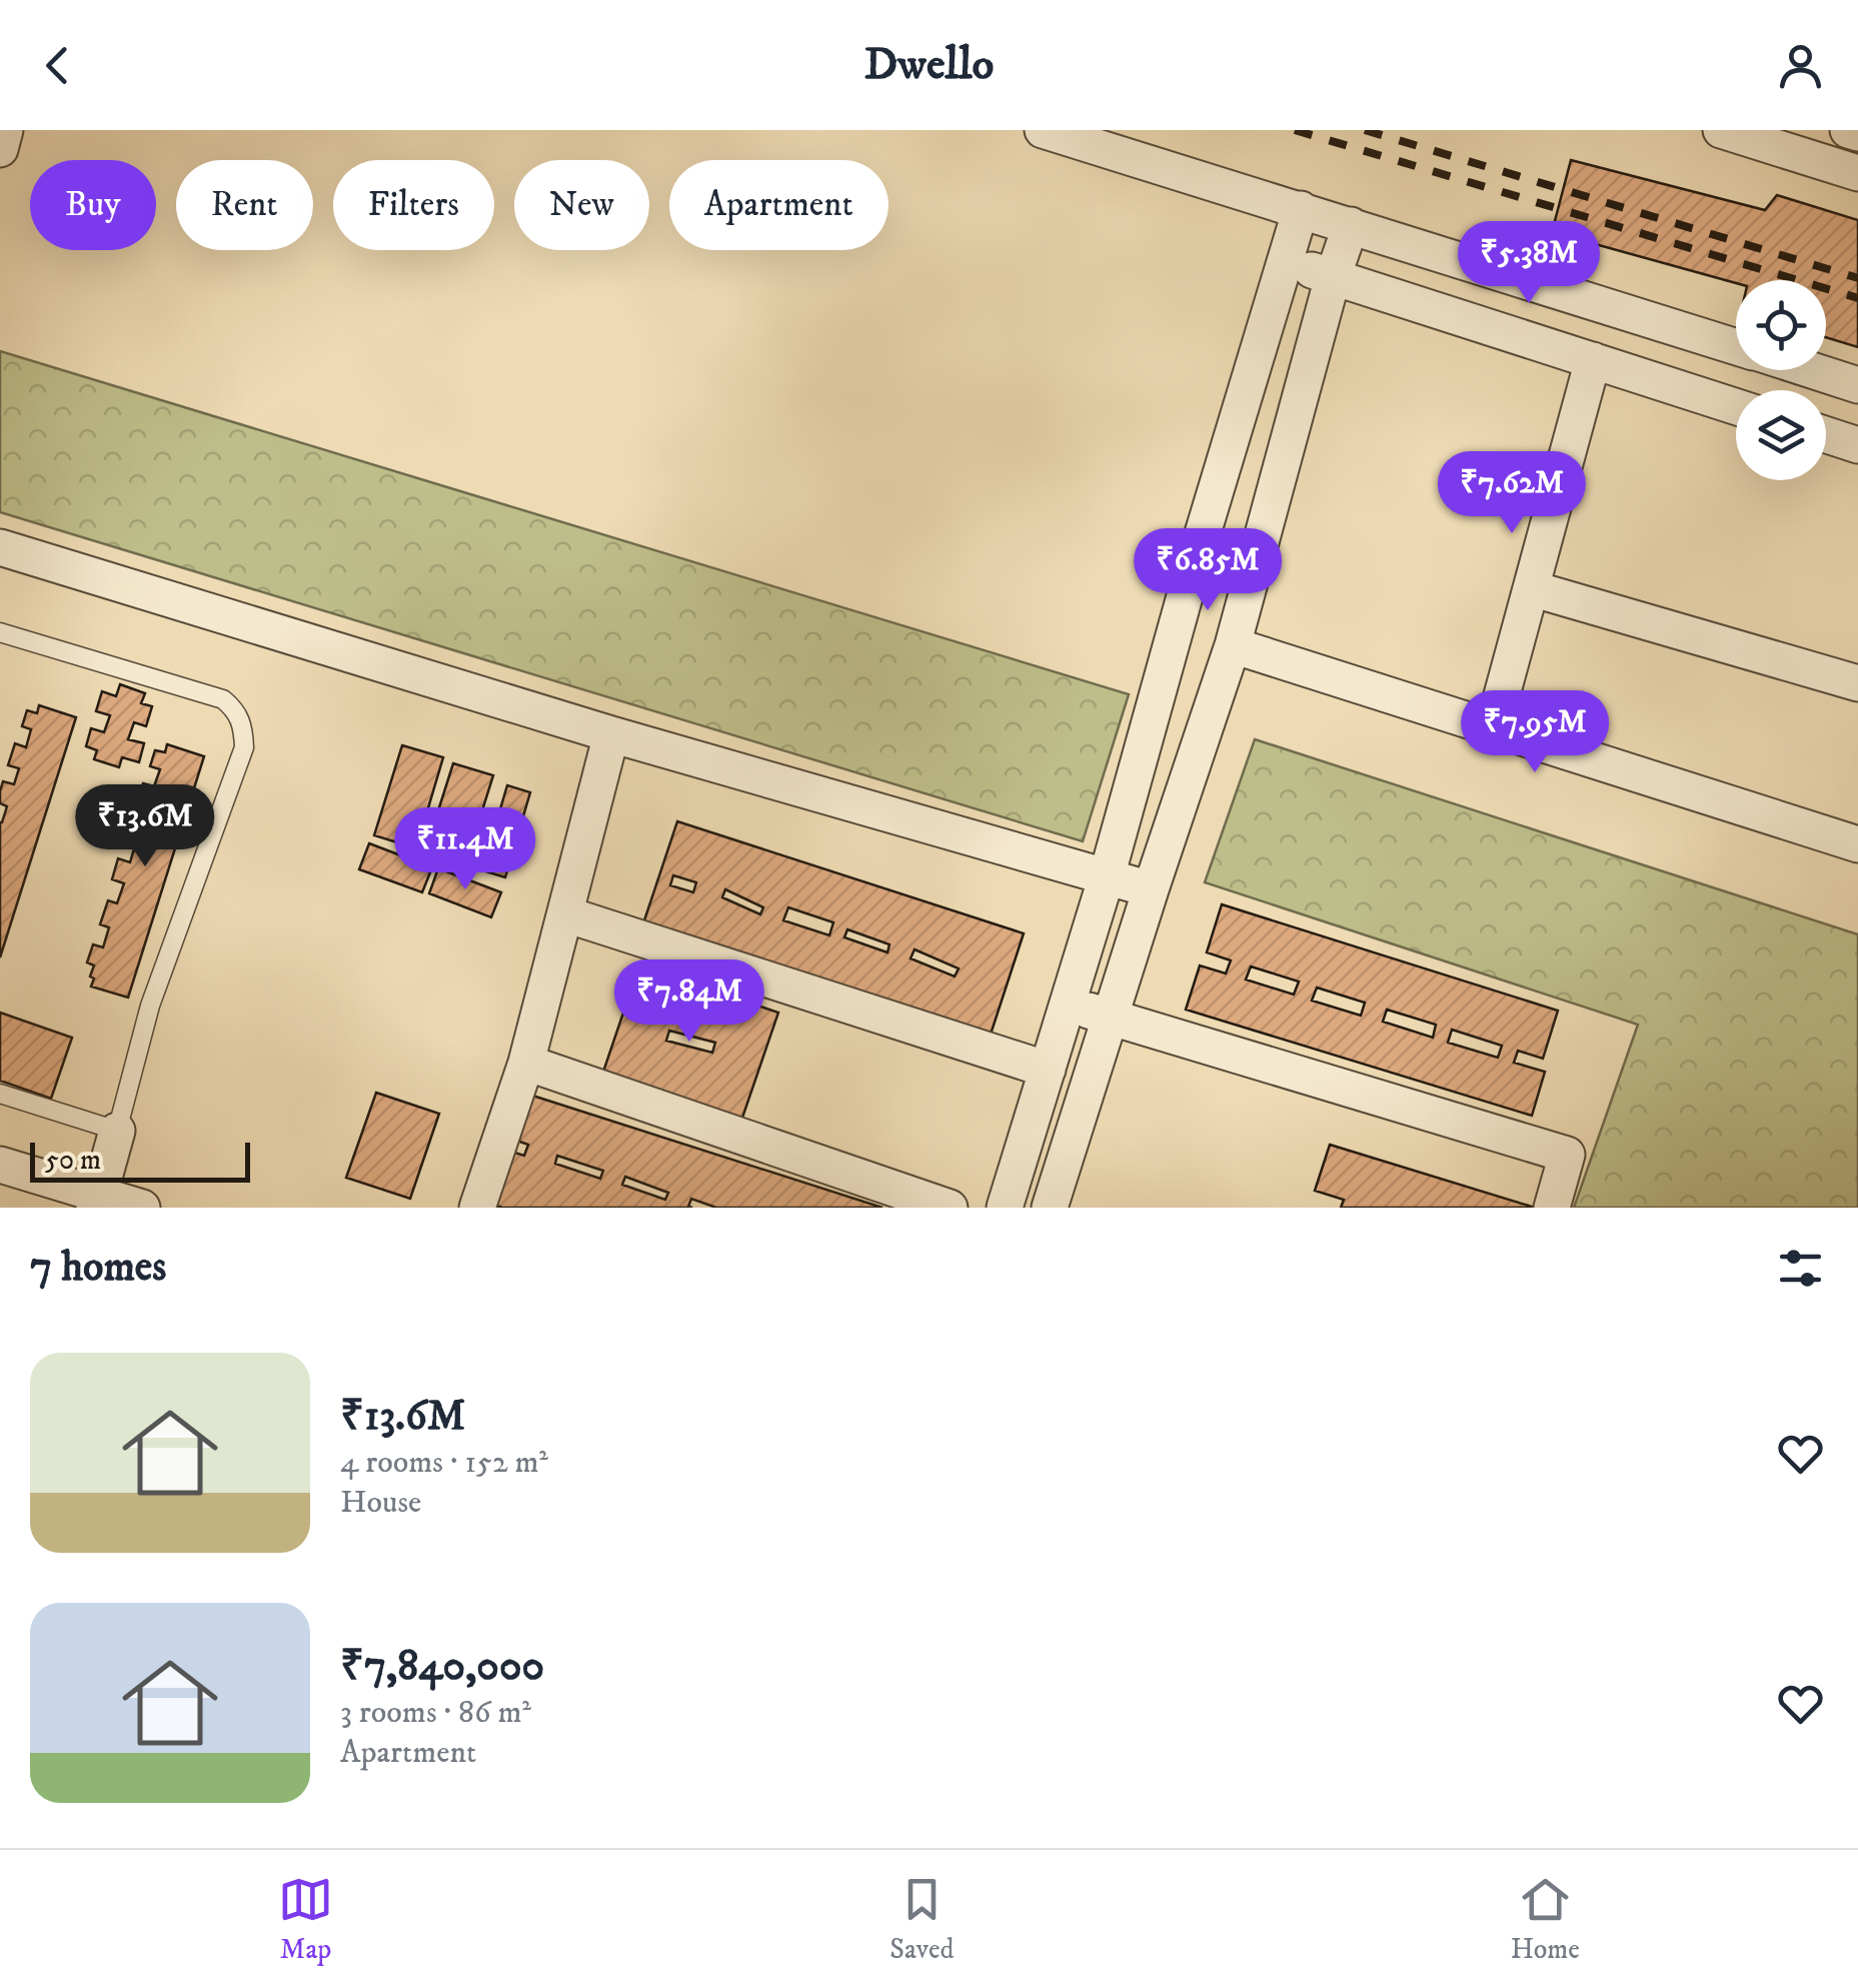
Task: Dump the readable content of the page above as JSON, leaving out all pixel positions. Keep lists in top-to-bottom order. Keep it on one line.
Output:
{"scale_bar":"50 m","page":{"header":"Dwello","chip":["Buy","Rent","Filters","New","Apartment"],"price":["₹5.38M","₹7.62M","₹6.85M","₹7.95M","₹13.6M","₹11.4M","₹7.84M"],"scale":"50 m","heading":"7 homes","list":[{"name":"₹13.6M","note":"4 rooms · 152 m² · House"},{"name":"₹7,840,000","note":"3 rooms · 86 m² · Apartment"}],"tabs":["Map","Saved","Home"]}}
